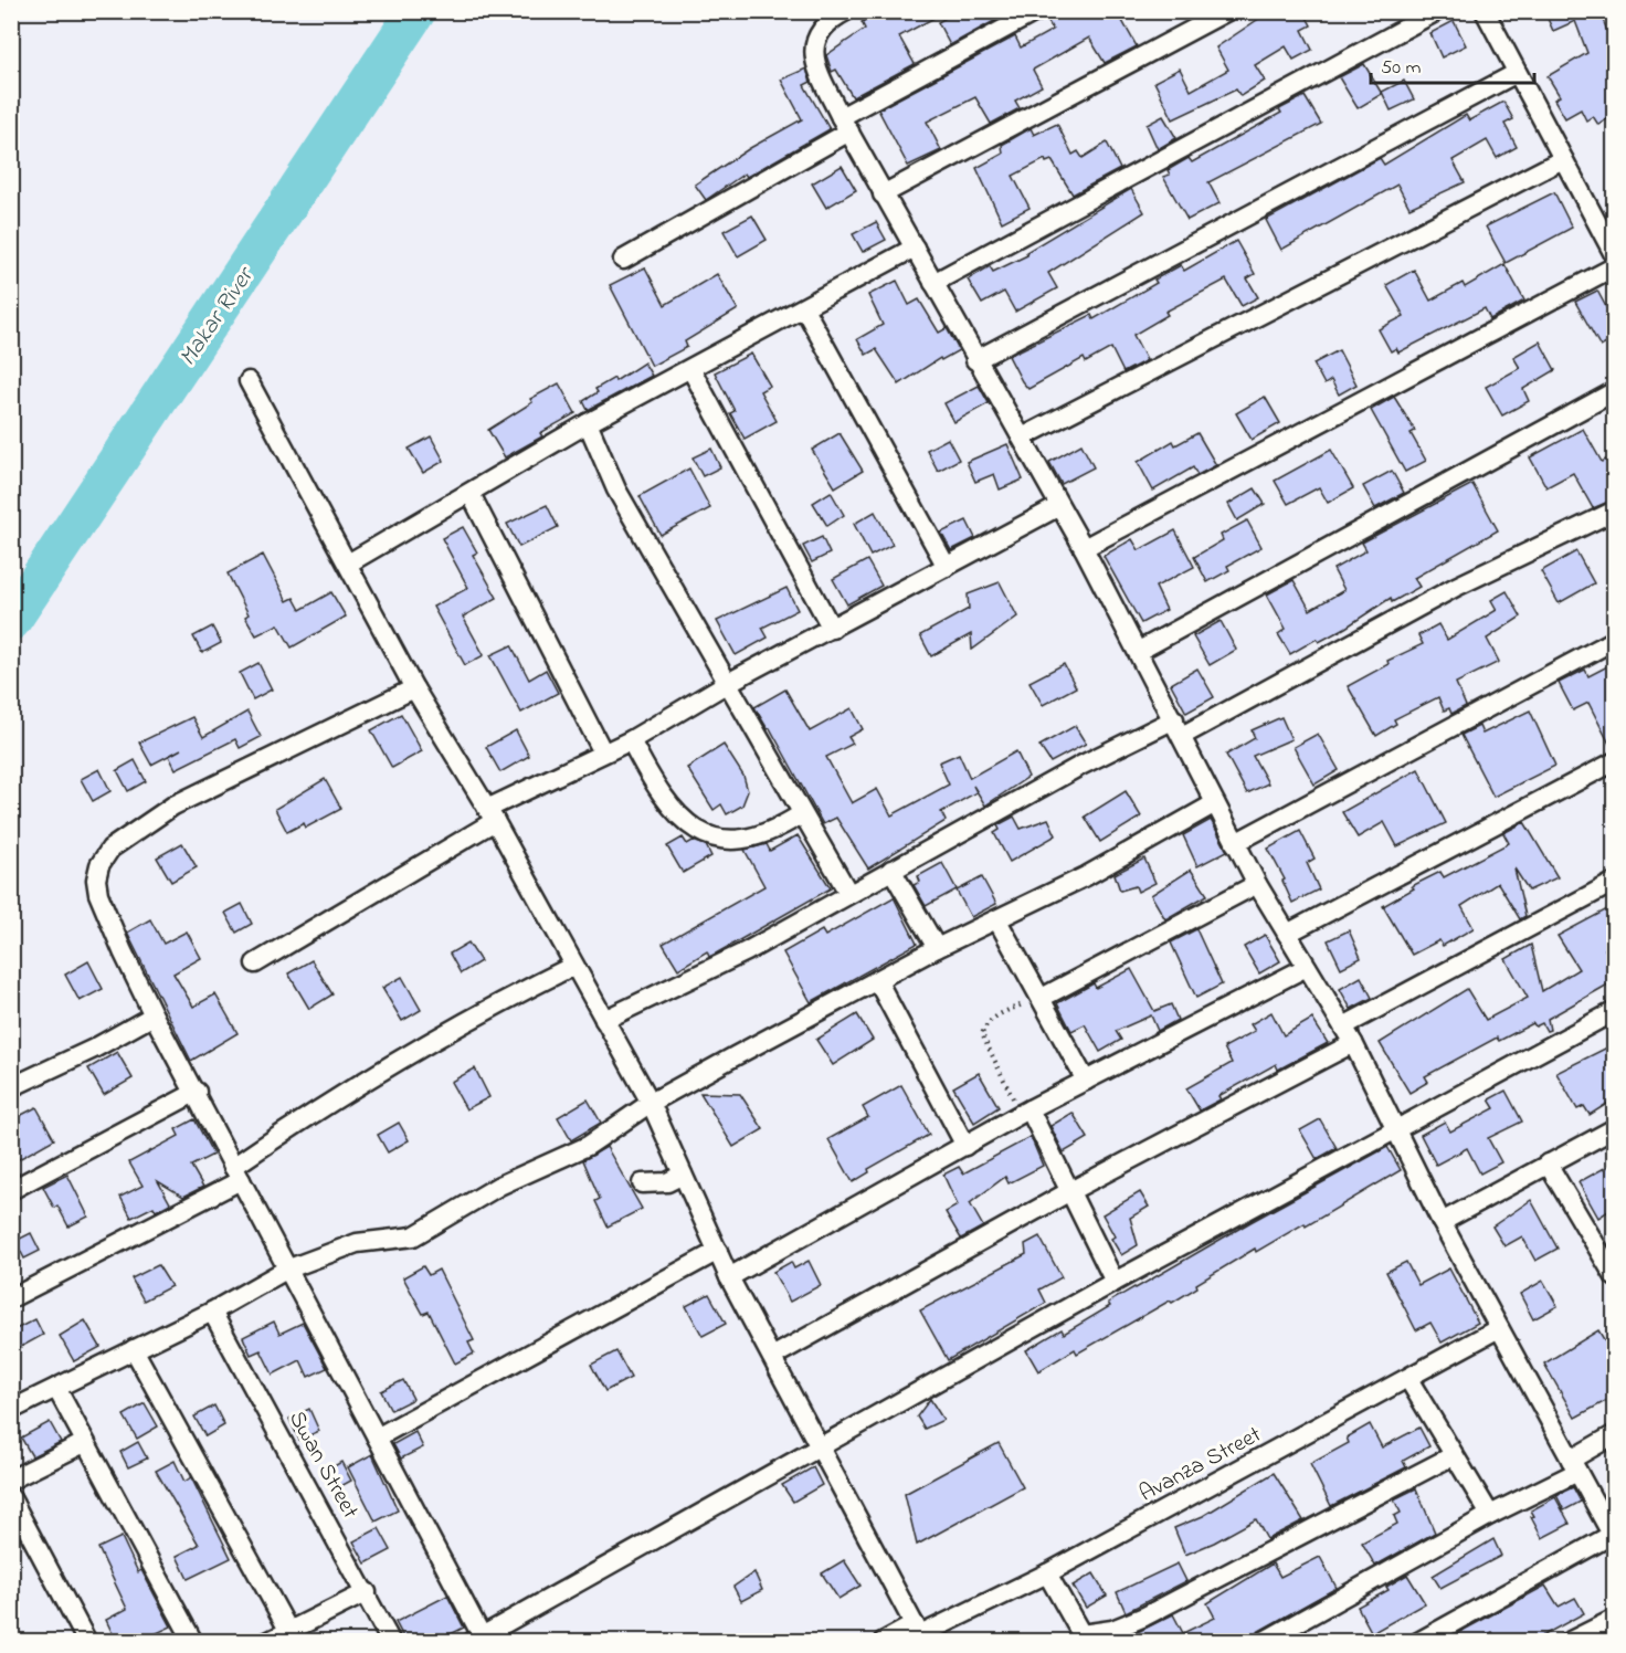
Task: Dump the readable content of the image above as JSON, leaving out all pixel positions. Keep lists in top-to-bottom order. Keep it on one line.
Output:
{"streets":{"street":["Avanza Street","Swan Street"]},"water":["Makar River"],"scale_bar":"50 m"}
